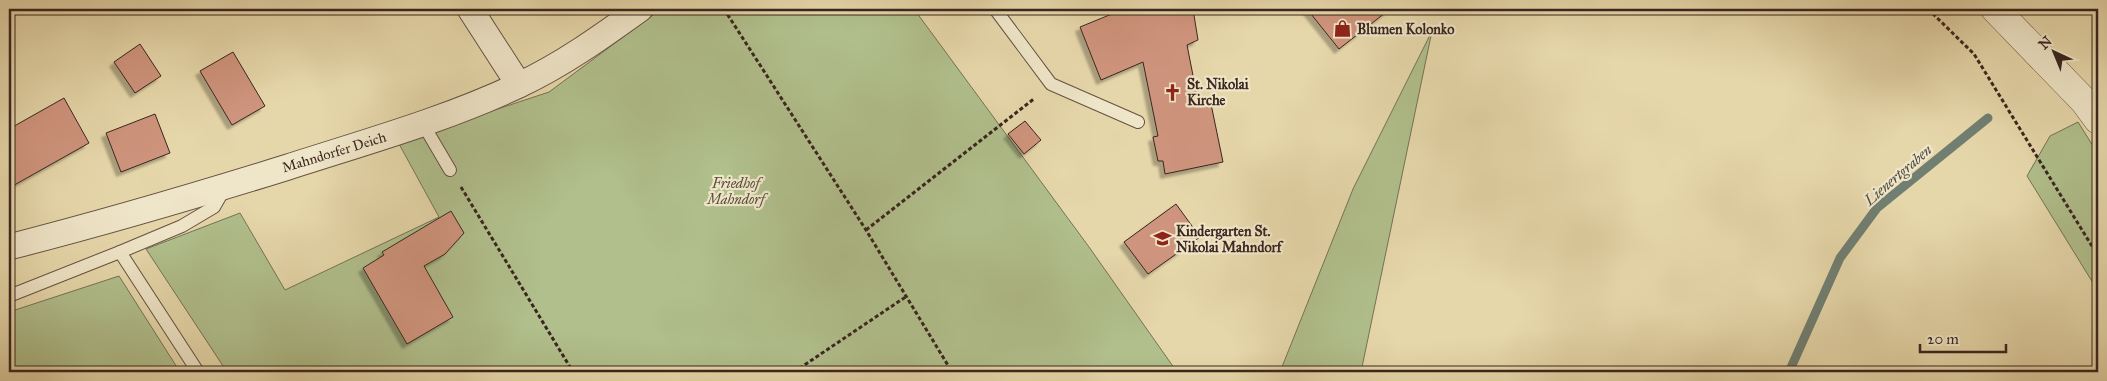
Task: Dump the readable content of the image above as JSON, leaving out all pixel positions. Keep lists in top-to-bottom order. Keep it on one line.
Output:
{"streets":{"street":["Mahndorfer Deich"]},"water":["Lienertgraben"],"parks":["Friedhof Mahndorf"],"places":{"shop":["Blumen Kolonko"],"church":["St. Nikolai Kirche"],"school or university":["Kindergarten St. Nikolai Mahndorf"]},"scale_bar":"20 m","north":"top left"}
